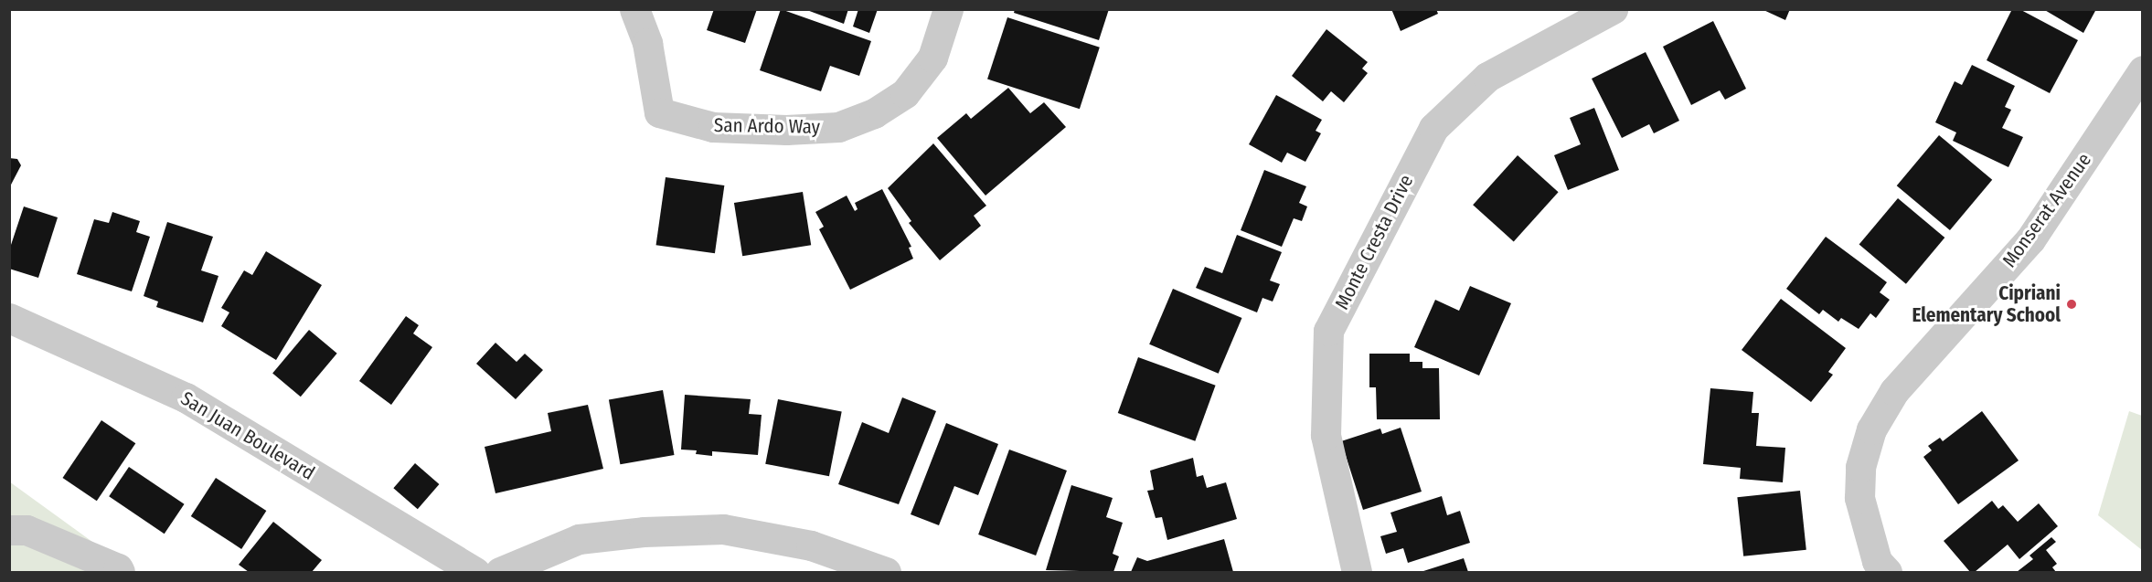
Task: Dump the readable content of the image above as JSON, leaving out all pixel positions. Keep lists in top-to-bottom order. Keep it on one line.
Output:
{"streets":{"street":["San Ardo Way","Monserat Avenue","Monte Cresta Drive","San Juan Boulevard"]},"places":["Cipriani Elementary School"]}
